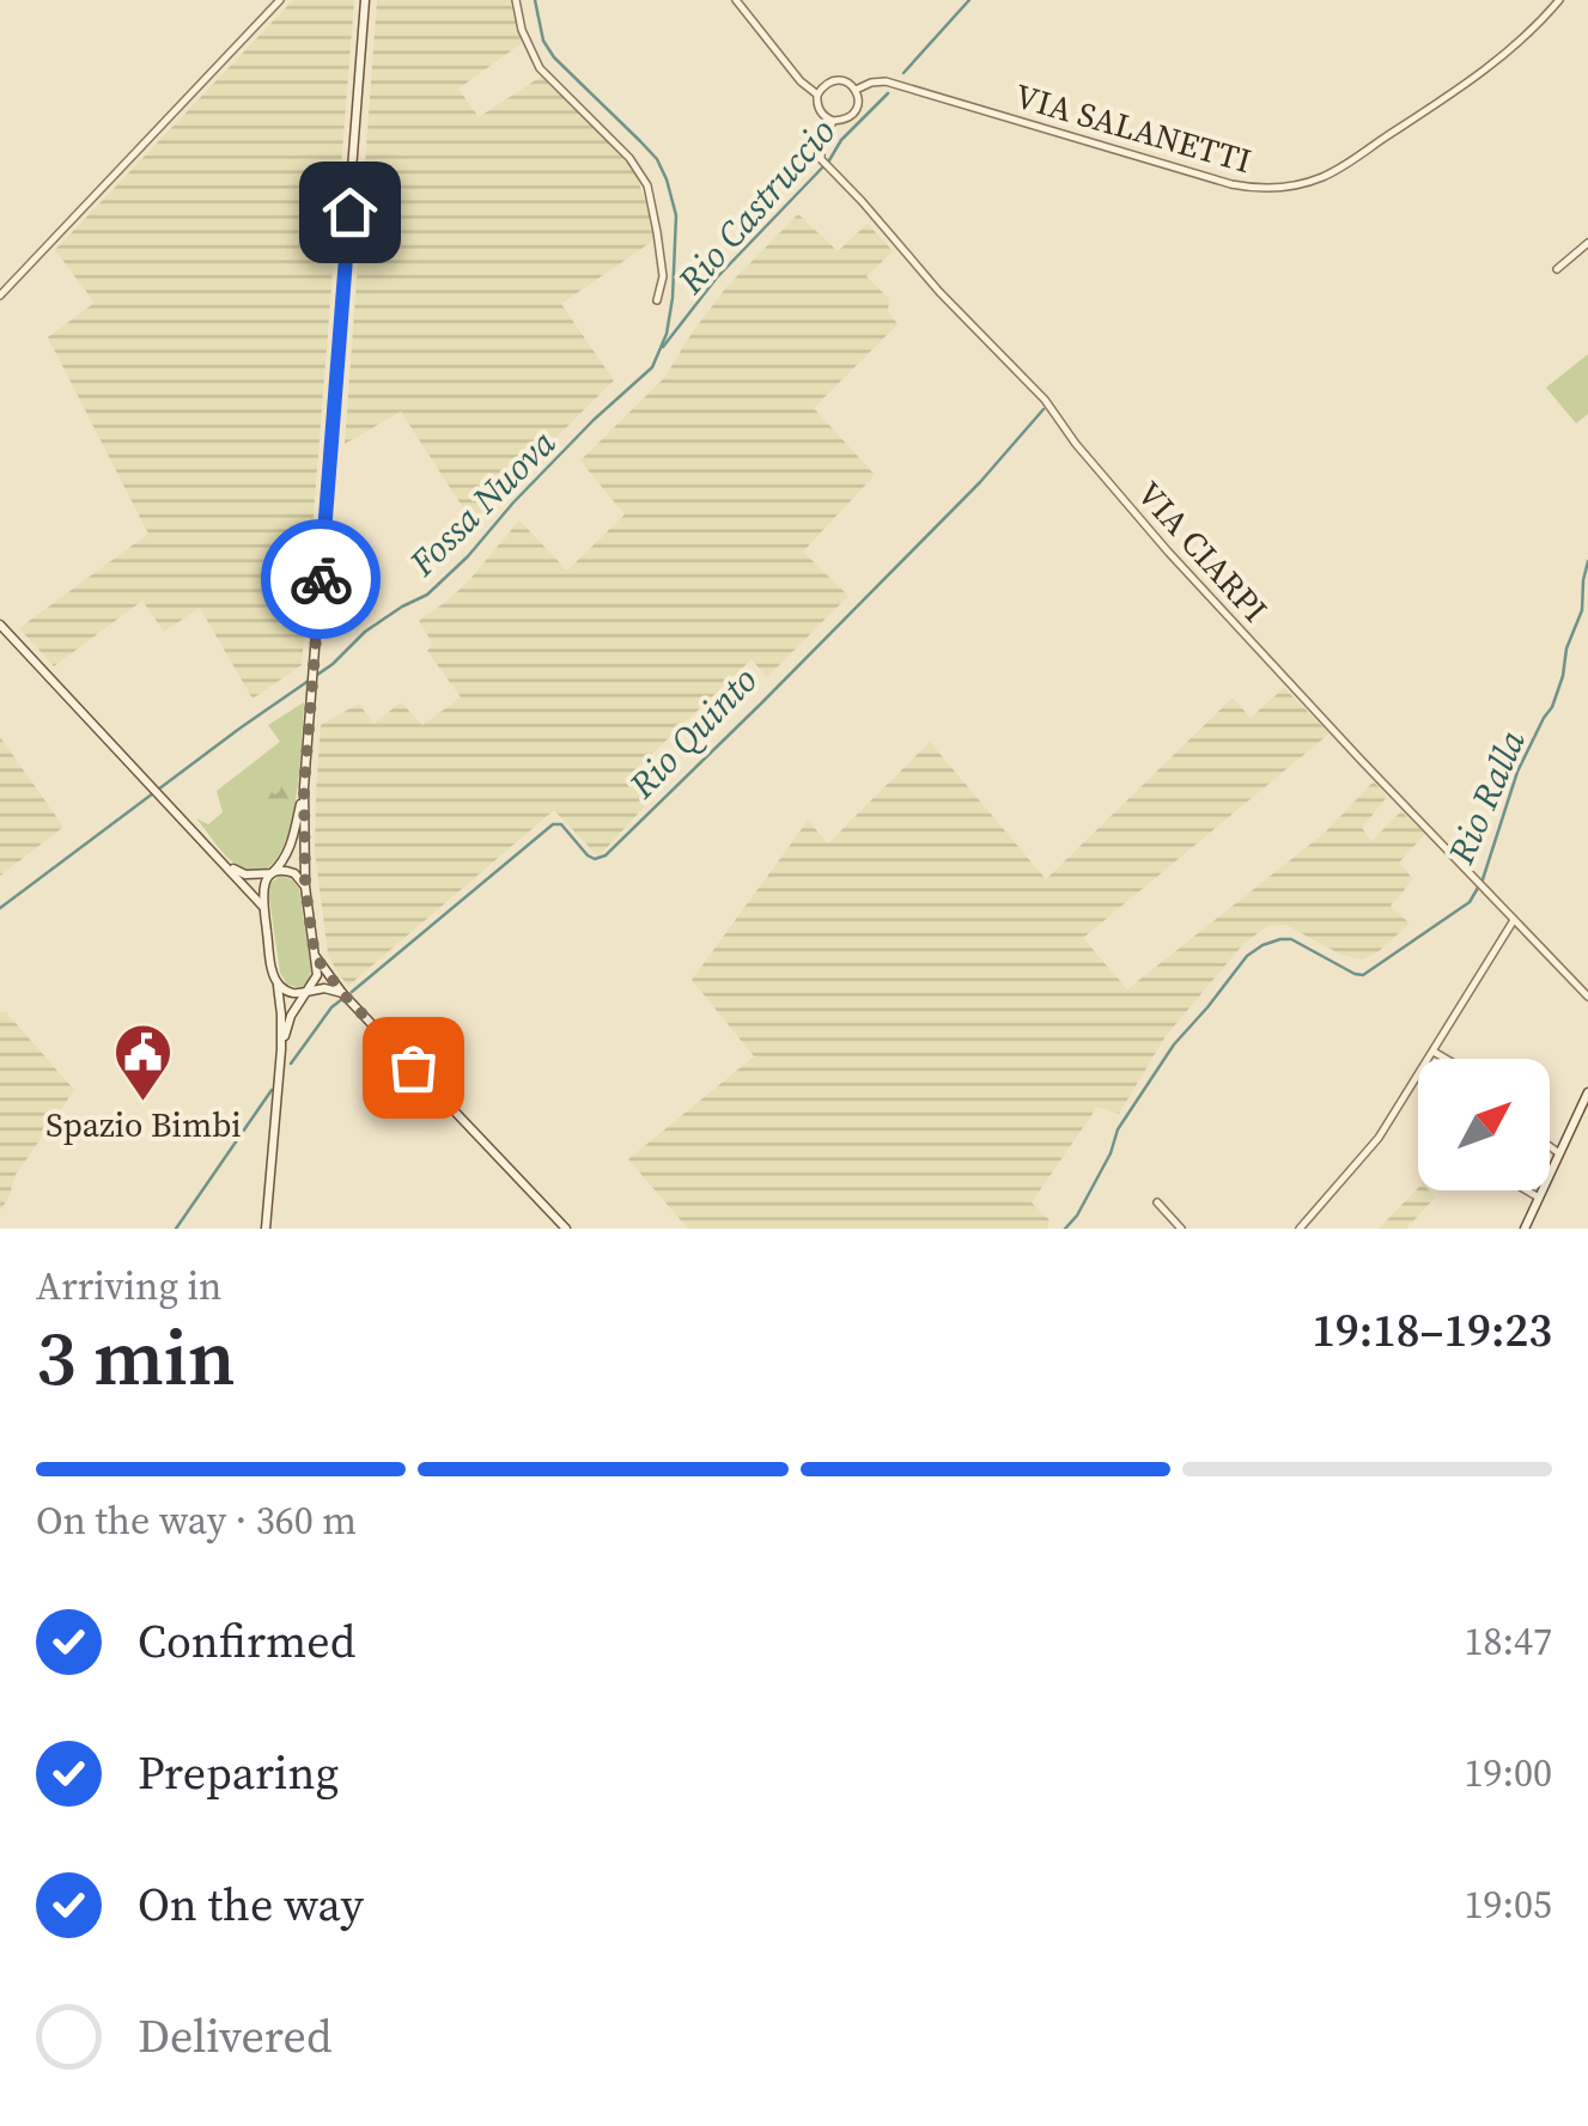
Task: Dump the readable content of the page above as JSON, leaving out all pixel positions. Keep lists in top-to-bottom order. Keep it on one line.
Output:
{"streets":{"street":["VIA SALANETTI","VIA CIARPI"]},"crossings":[["VIA SALANETTI","VIA CIARPI"]],"water":["Rio Castruccio","Fossa Nuova","Rio Quinto","Rio Ralla"],"places":{"public building":["Spazio Bimbi"]},"north":"top right","page":{"heading":["3 min","Arriving in","19:18–19:23"],"bar":"On the way · 360 m","list":[["Confirmed","18:47"],["Preparing","19:00"],["On the way","19:05"],"Delivered"]}}
